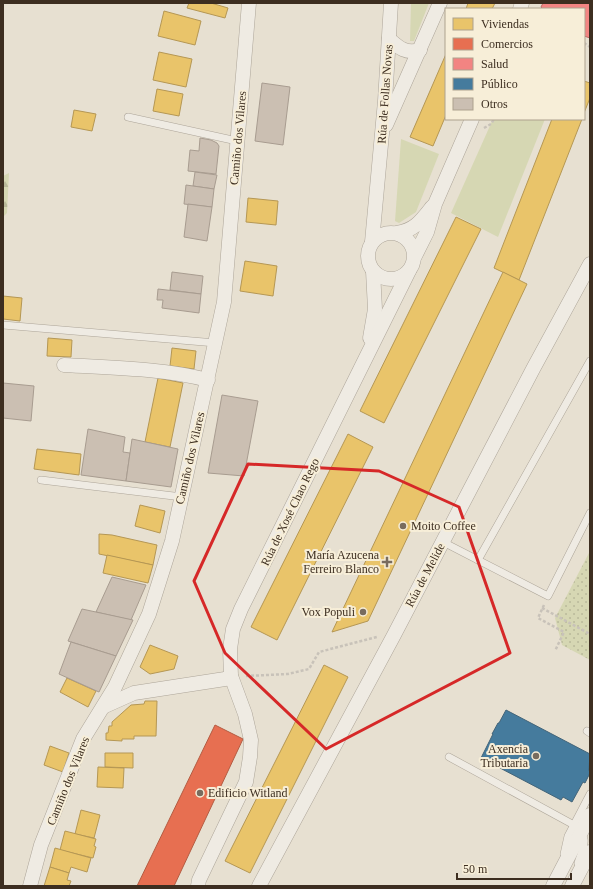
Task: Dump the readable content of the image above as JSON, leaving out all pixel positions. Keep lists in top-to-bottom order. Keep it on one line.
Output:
{"streets":{"street":["Rúa de Follas Novas","Camiño dos Vilares","Rúa de Xosé Chao Rego","Rúa de Melide"]},"crossings":[["Rúa de Follas Novas","Rúa de Xosé Chao Rego"]],"places":{"other":["Moito Coffee","Vox Populi","Axencia Tributaria","Edificio Witland"],"health":["María Azucena Ferreiro Blanco"]},"legend":["Viviendas","Comercios","Salud","Público","Otros"],"scale_bar":"50 m"}
